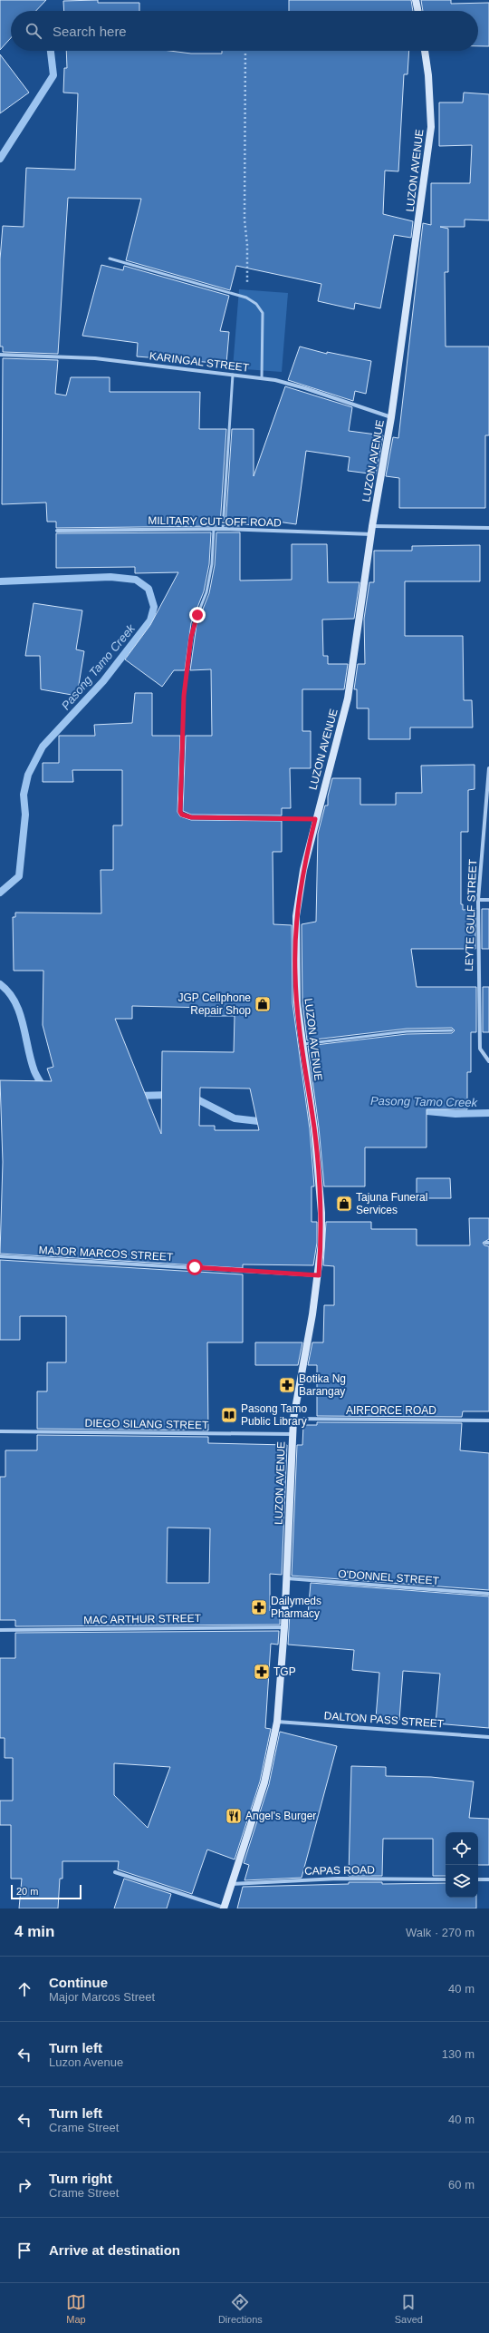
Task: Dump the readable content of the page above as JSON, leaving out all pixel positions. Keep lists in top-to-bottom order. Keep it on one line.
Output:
{"streets":{"main road":["LUZON AVENUE"],"street":["KARINGAL STREET","MILITARY CUT-OFF ROAD","LEYTE GULF STREET","MAJOR MARCOS STREET","AIRFORCE ROAD","DIEGO SILANG STREET","O'DONNEL STREET","MAC ARTHUR STREET","DALTON PASS STREET","CAPAS ROAD"]},"crossings":[["LUZON AVENUE","KARINGAL STREET"],["LUZON AVENUE","MILITARY CUT-OFF ROAD"],["LUZON AVENUE","MAJOR MARCOS STREET"],["LUZON AVENUE","AIRFORCE ROAD"],["LUZON AVENUE","DIEGO SILANG STREET"],["LUZON AVENUE","O'DONNEL STREET"],["LUZON AVENUE","MAC ARTHUR STREET"],["LUZON AVENUE","DALTON PASS STREET"],["LUZON AVENUE","CAPAS ROAD"]],"water":["Pasong Tamo Creek"],"places":{"shop":["JGP Cellphone Repair Shop","Tajuna Funeral Services"],"pharmacy":["Botika Ng Barangay","Dailymeds Pharmacy","TGP"],"library":["Pasong Tamo Public Library"],"restaurant":["Angel's Burger"]},"scale_bar":"20 m","page":{"search":"Search here","scale":"20 m","heading":["4 min","Walk · 270 m"],"list":[["Continue","Major Marcos Street","40 m"],["Turn left","Luzon Avenue","130 m"],["Turn left","Crame Street","40 m"],["Turn right","Crame Street","60 m"],"Arrive at destination"],"nav":["Map","Directions","Saved"]}}
